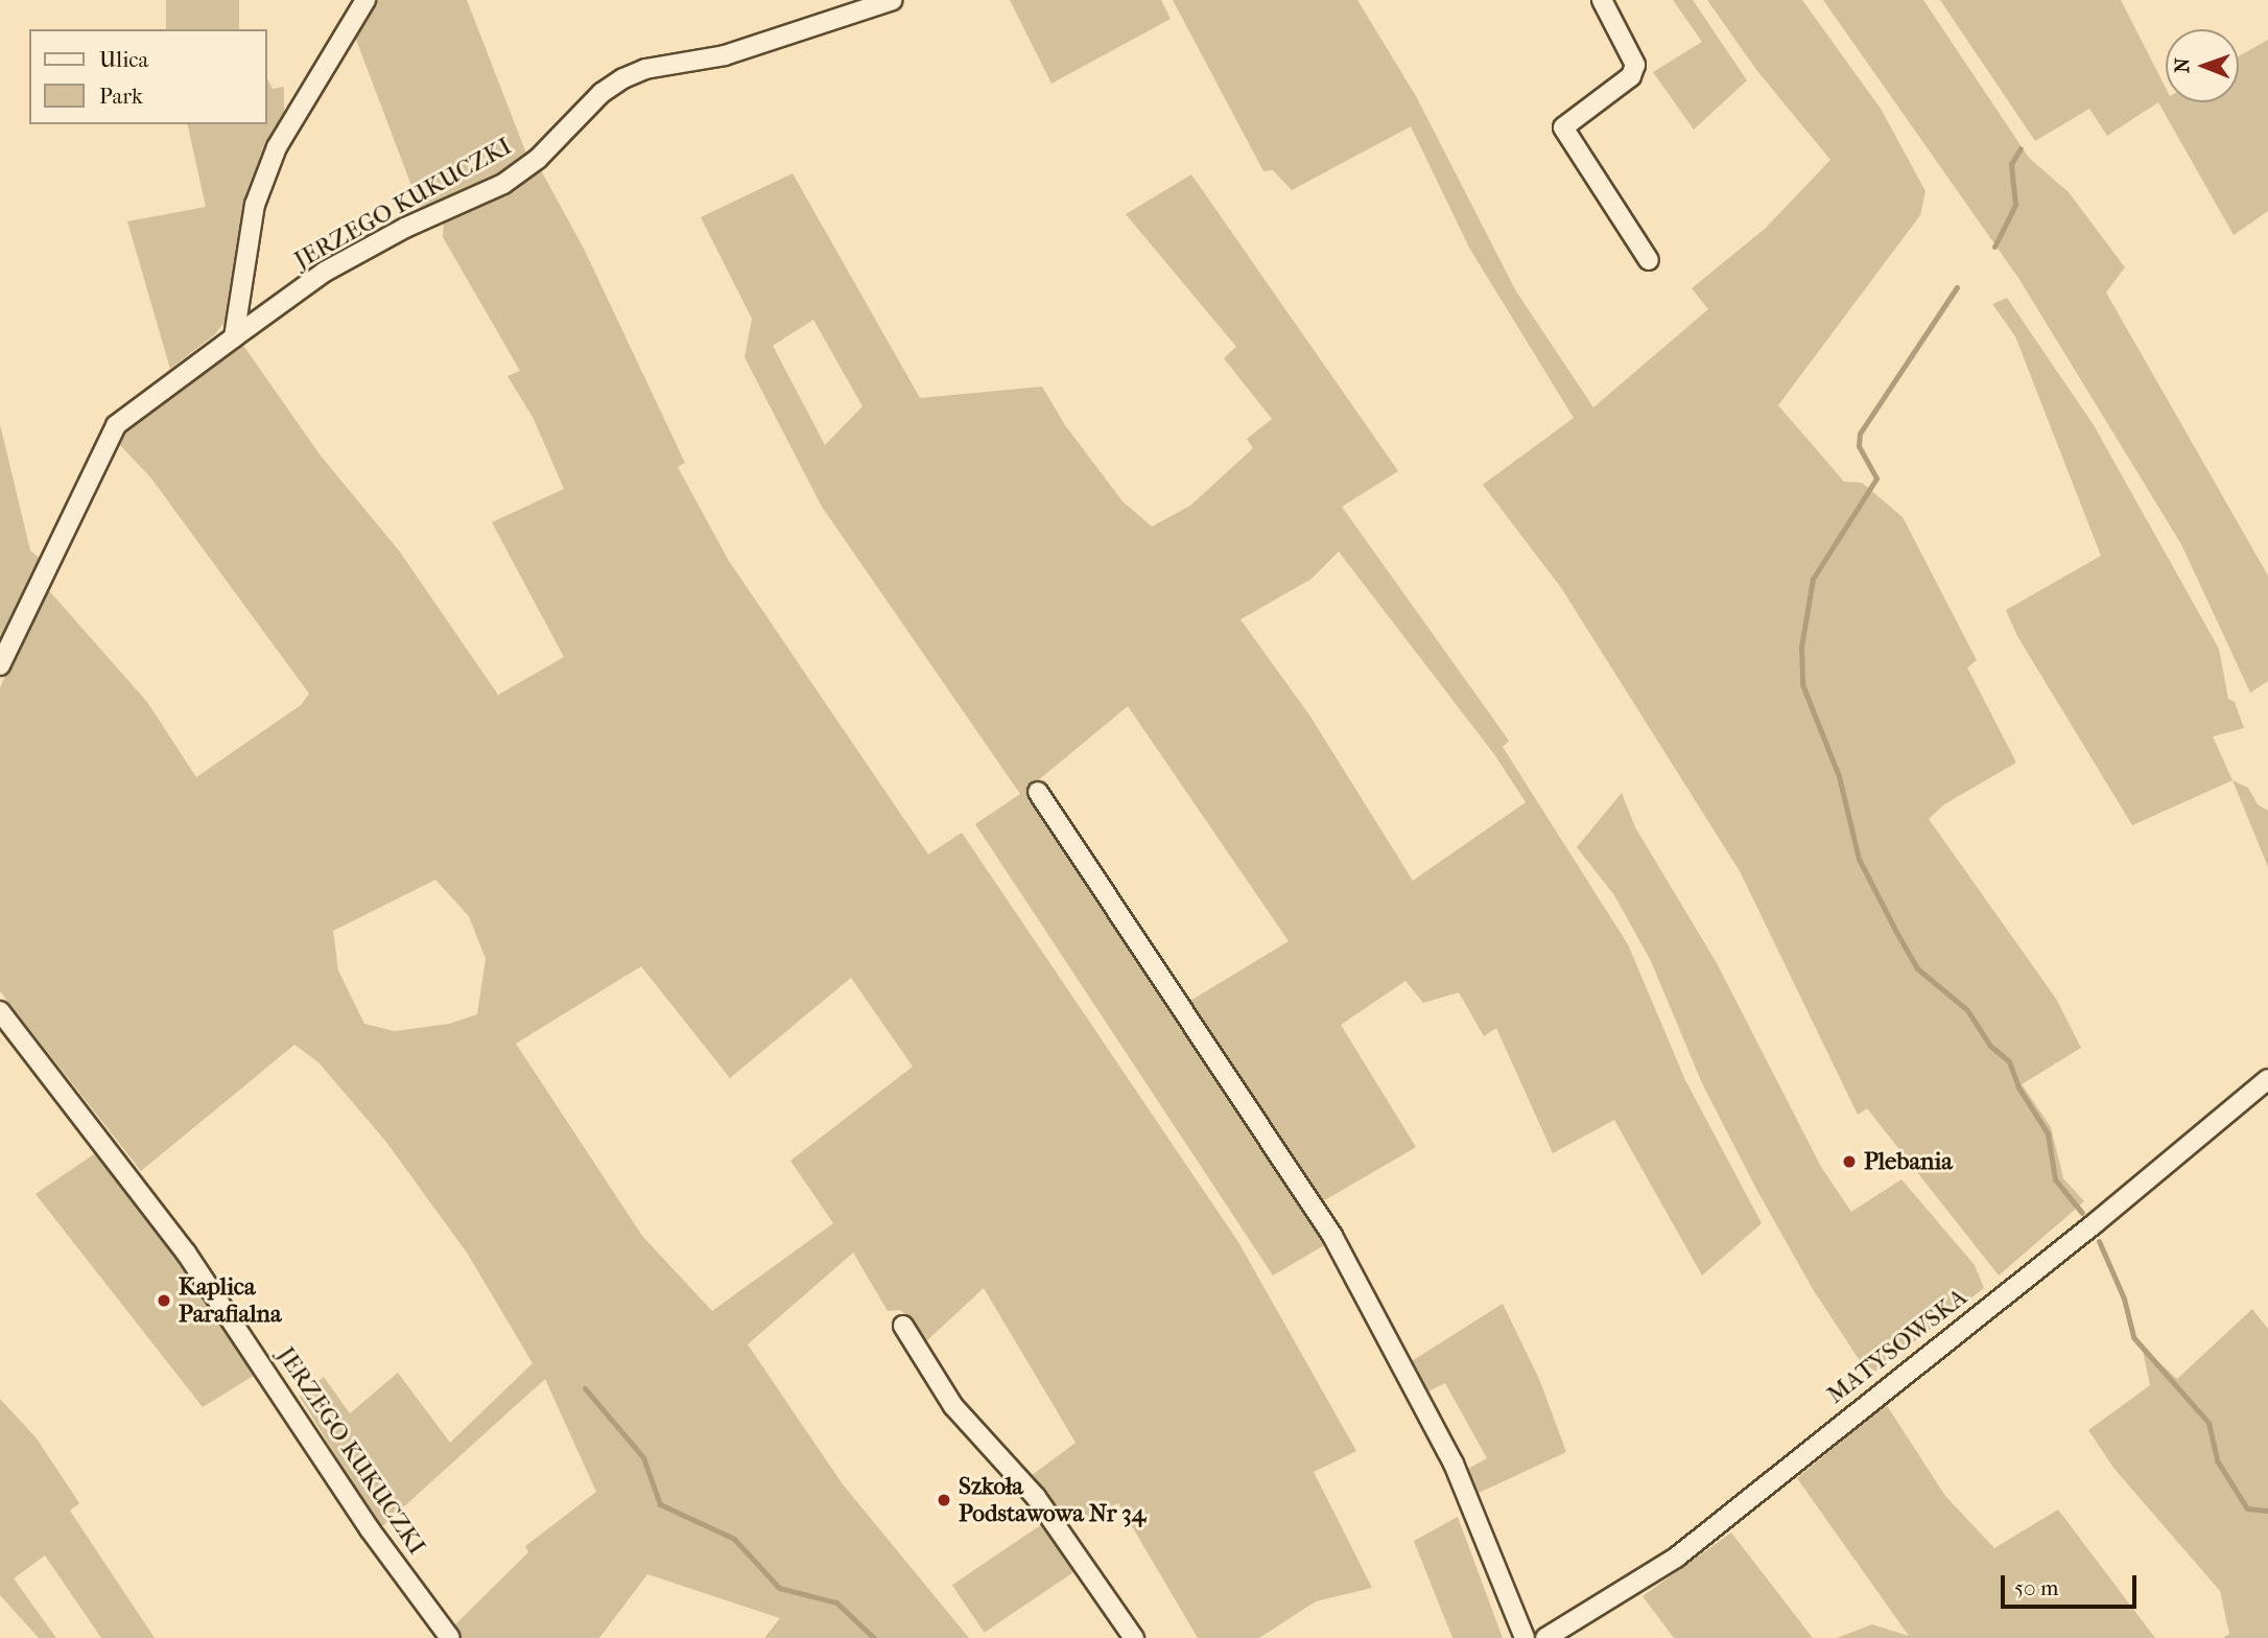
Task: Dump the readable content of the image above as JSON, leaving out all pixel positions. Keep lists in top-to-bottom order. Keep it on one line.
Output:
{"streets":{"street":["JERZEGO KUKUCZKI","MATYSOWSKA"]},"places":["Plebania","Kaplica Parafialna","Szkoła Podstawowa Nr 34"],"legend":["Ulica","Park"],"scale_bar":"50 m","north":"left"}
